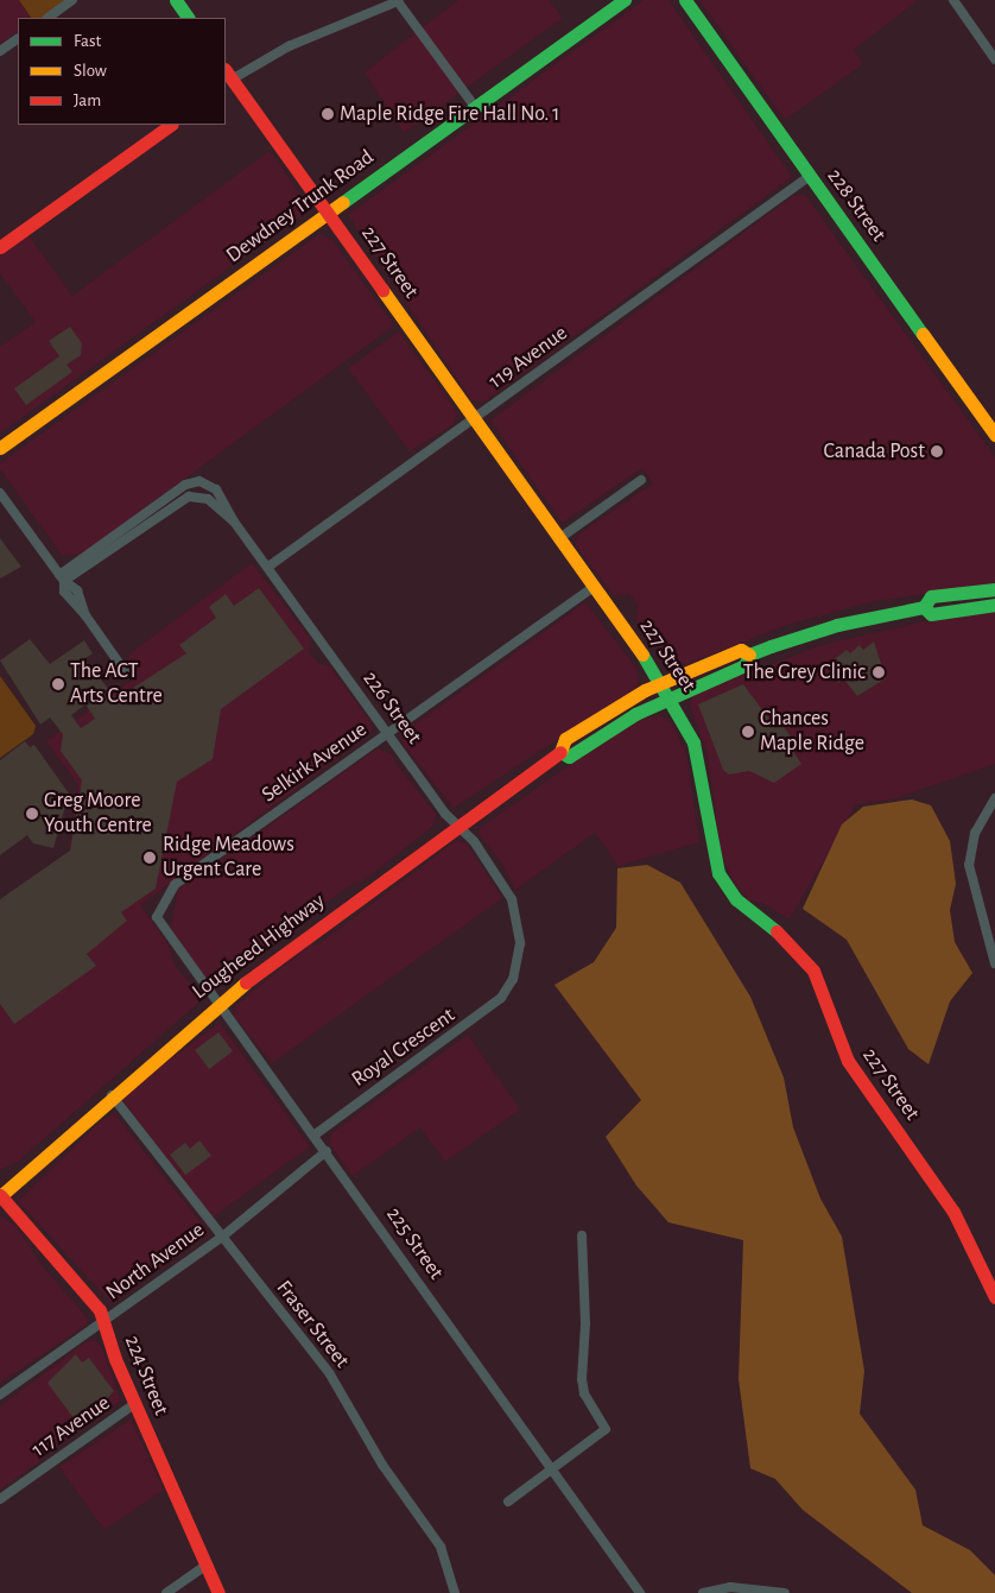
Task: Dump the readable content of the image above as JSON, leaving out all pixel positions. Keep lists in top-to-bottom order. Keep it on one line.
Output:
{"streets":{"main road":["228 Street","Dewdney Trunk Road","227 Street","Lougheed Highway","224 Street"],"street":["119 Avenue","226 Street","Selkirk Avenue","Royal Crescent","225 Street","North Avenue","Fraser Street","117 Avenue"]},"crossings":[["228 Street","119 Avenue"],["Dewdney Trunk Road","227 Street"],["227 Street","119 Avenue"],["227 Street","Selkirk Avenue"],["227 Street","Lougheed Highway"],["119 Avenue","226 Street"],["226 Street","Selkirk Avenue"],["226 Street","Lougheed Highway"],["226 Street","Royal Crescent"],["Selkirk Avenue","225 Street"],["Lougheed Highway","225 Street"],["Lougheed Highway","Fraser Street"],["Lougheed Highway","224 Street"],["Royal Crescent","225 Street"],["225 Street","North Avenue"],["North Avenue","Fraser Street"],["North Avenue","224 Street"],["224 Street","117 Avenue"]],"places":["Maple Ridge Fire Hall No. 1","Canada Post","The Grey Clinic","The ACT Arts Centre","Chances Maple Ridge","Greg Moore Youth Centre","Ridge Meadows Urgent Care"],"legend":["Fast","Slow","Jam"]}
